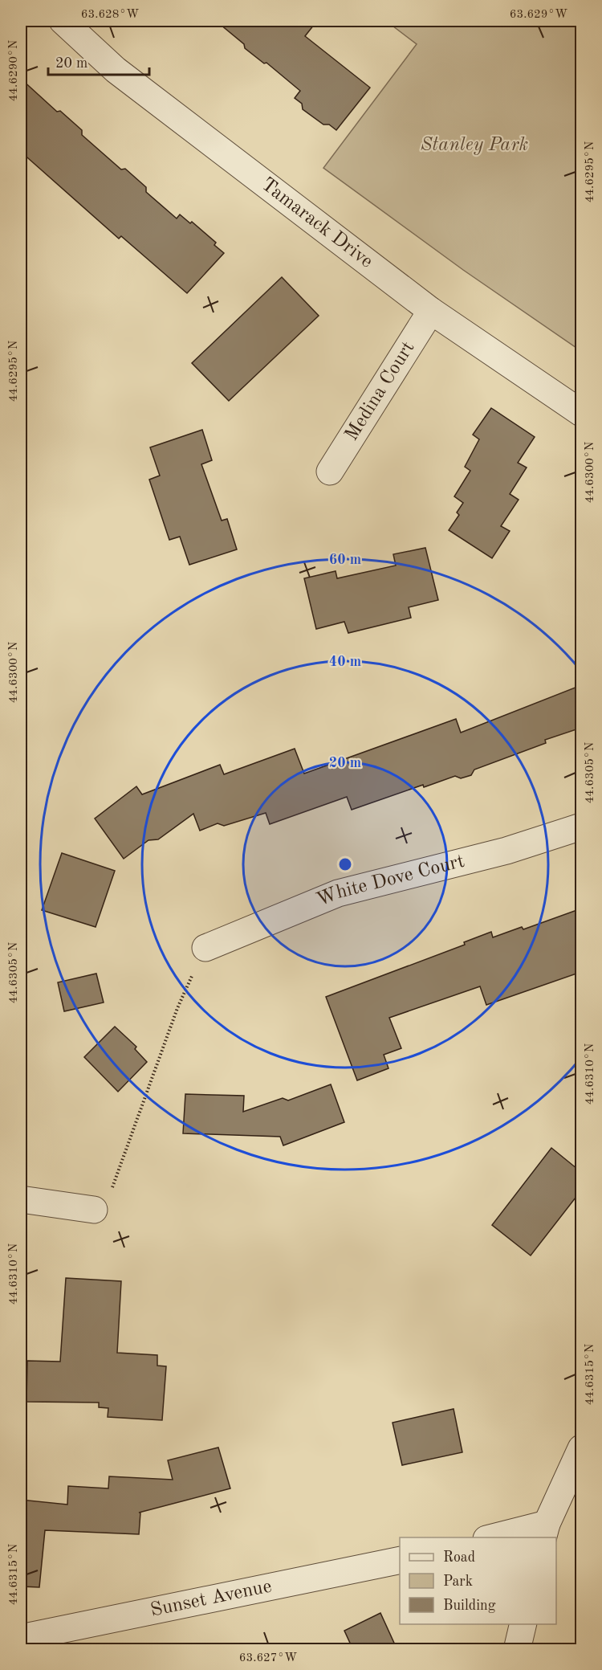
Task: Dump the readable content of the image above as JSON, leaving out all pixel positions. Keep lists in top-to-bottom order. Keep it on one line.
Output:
{"streets":{"street":["Tamarack Drive","Medina Court","White Dove Court","Sunset Avenue"]},"crossings":[["Tamarack Drive","Medina Court"]],"parks":["Stanley Park"],"legend":["Road","Park","Building"],"scale_bar":"20 m","coordinates":["63.628°W","63.629°W","44.6290°N","44.6295°N","44.6300°N","44.6305°N","44.6310°N","44.6315°N","63.627°W"],"rings":["60 m","40 m","20 m"]}
